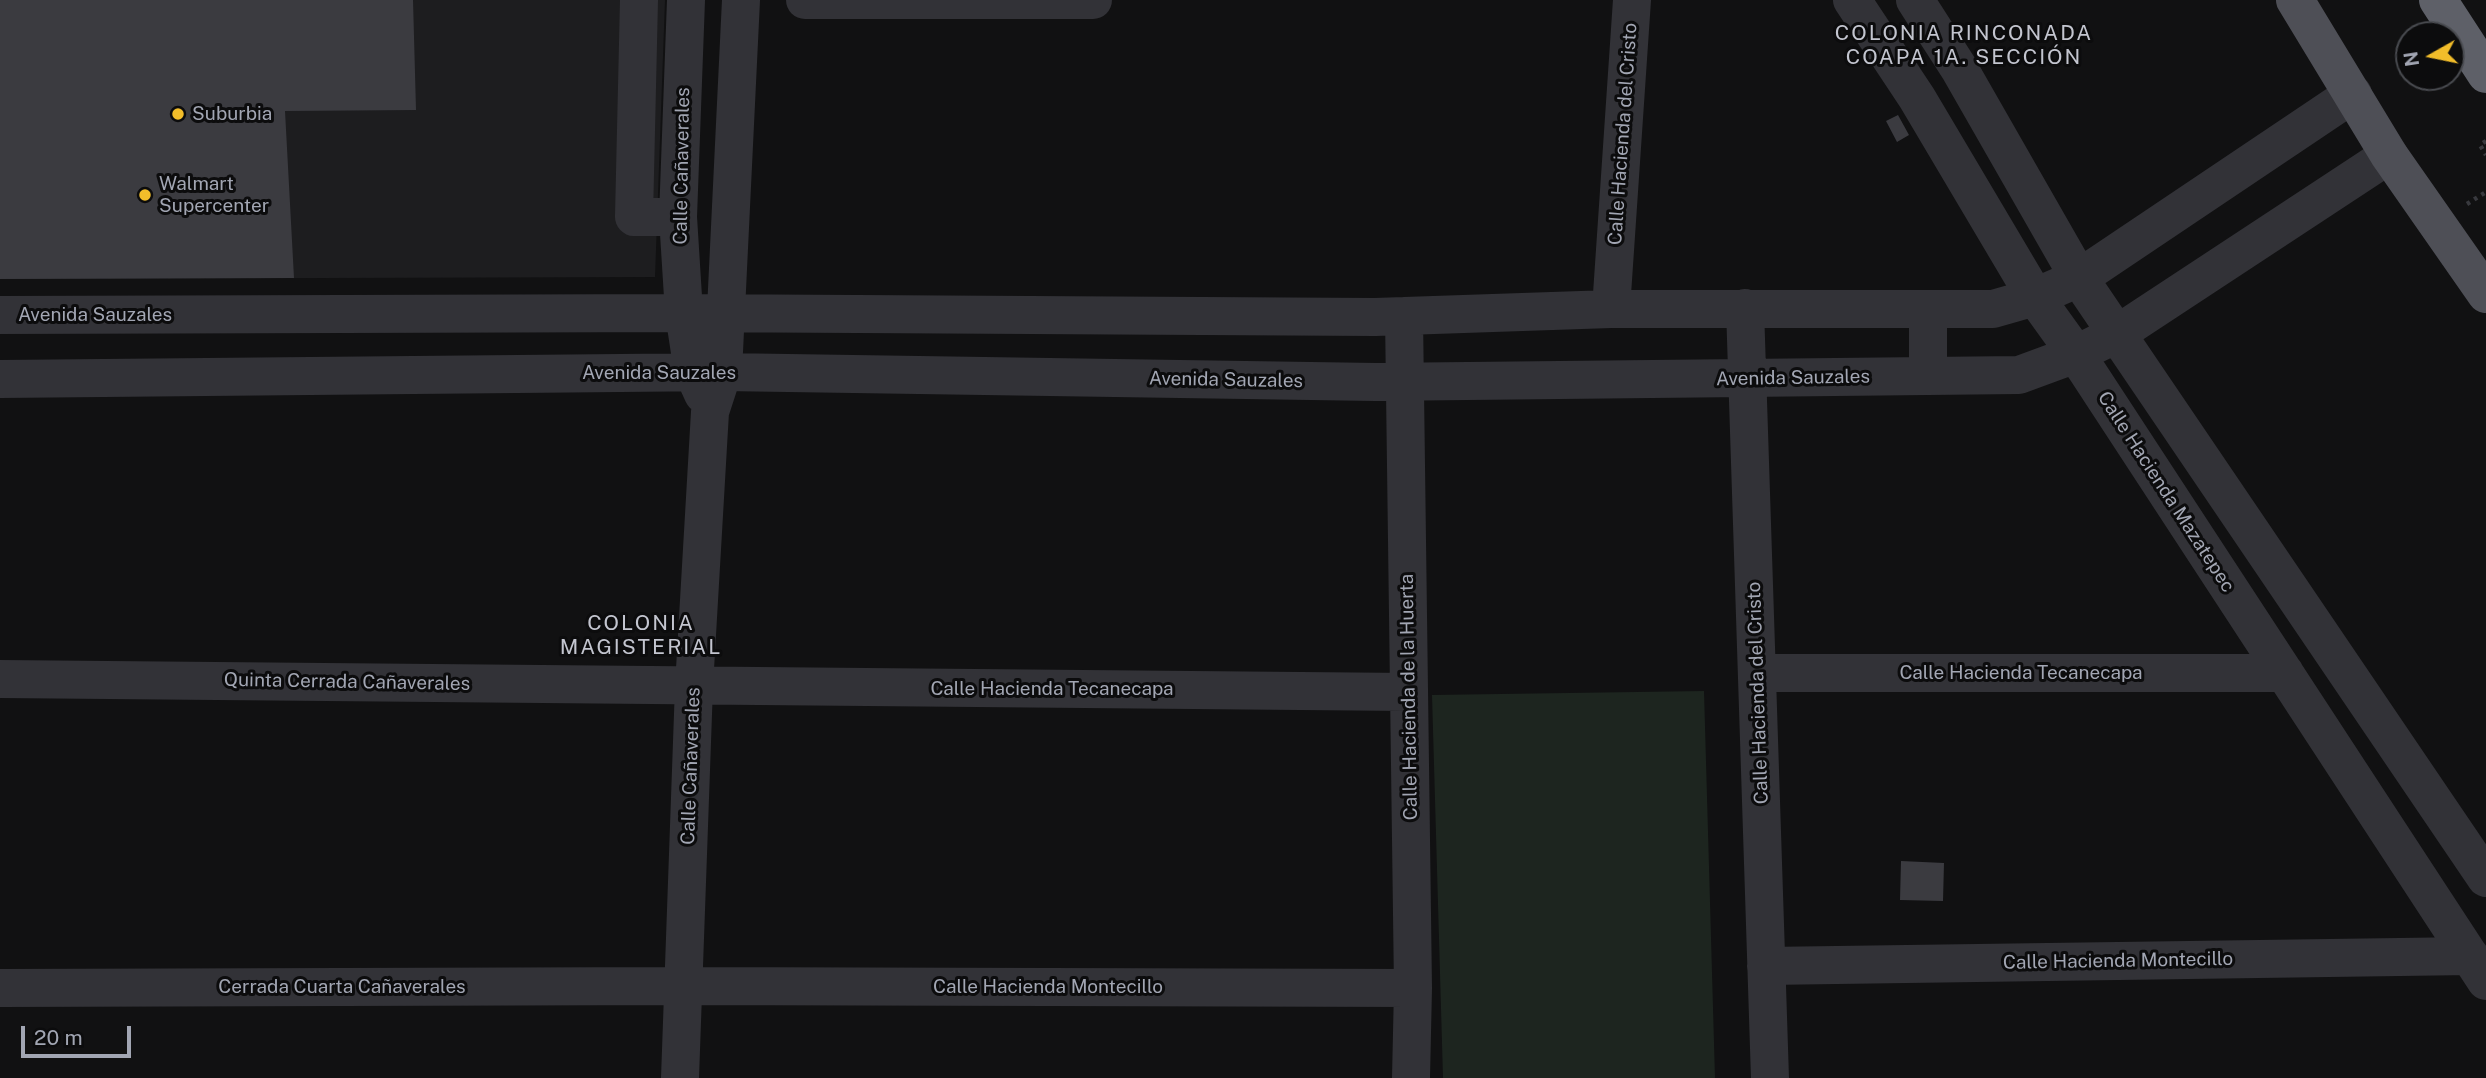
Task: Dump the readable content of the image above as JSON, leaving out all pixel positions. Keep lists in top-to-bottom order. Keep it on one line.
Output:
{"streets":{"street":["Calle Hacienda del Cristo","Calle Cañaverales","Avenida Sauzales","Calle Hacienda Mazatepec","Calle Hacienda Tecanecapa","Quinta Cerrada Cañaverales","Calle Hacienda de la Huerta","Calle Hacienda Montecillo","Cerrada Cuarta Cañaverales"]},"crossings":[["Calle Hacienda del Cristo","Avenida Sauzales"],["Calle Hacienda del Cristo","Calle Hacienda Tecanecapa"],["Calle Hacienda del Cristo","Calle Hacienda Montecillo"],["Calle Cañaverales","Avenida Sauzales"],["Calle Cañaverales","Calle Hacienda Tecanecapa"],["Calle Cañaverales","Quinta Cerrada Cañaverales"],["Calle Cañaverales","Calle Hacienda Montecillo"],["Calle Cañaverales","Cerrada Cuarta Cañaverales"],["Avenida Sauzales","Calle Hacienda Mazatepec"],["Avenida Sauzales","Calle Hacienda de la Huerta"],["Calle Hacienda Mazatepec","Calle Hacienda Tecanecapa"],["Calle Hacienda Mazatepec","Calle Hacienda Montecillo"],["Calle Hacienda Tecanecapa","Quinta Cerrada Cañaverales"],["Calle Hacienda Tecanecapa","Calle Hacienda de la Huerta"],["Calle Hacienda de la Huerta","Calle Hacienda Montecillo"],["Calle Hacienda Montecillo","Cerrada Cuarta Cañaverales"]],"districts":["COLONIA RINCONADA COAPA 1A. SECCIÓN","COLONIA MAGISTERIAL"],"places":["Suburbia","Walmart Supercenter"],"scale_bar":"20 m","north":"left"}
